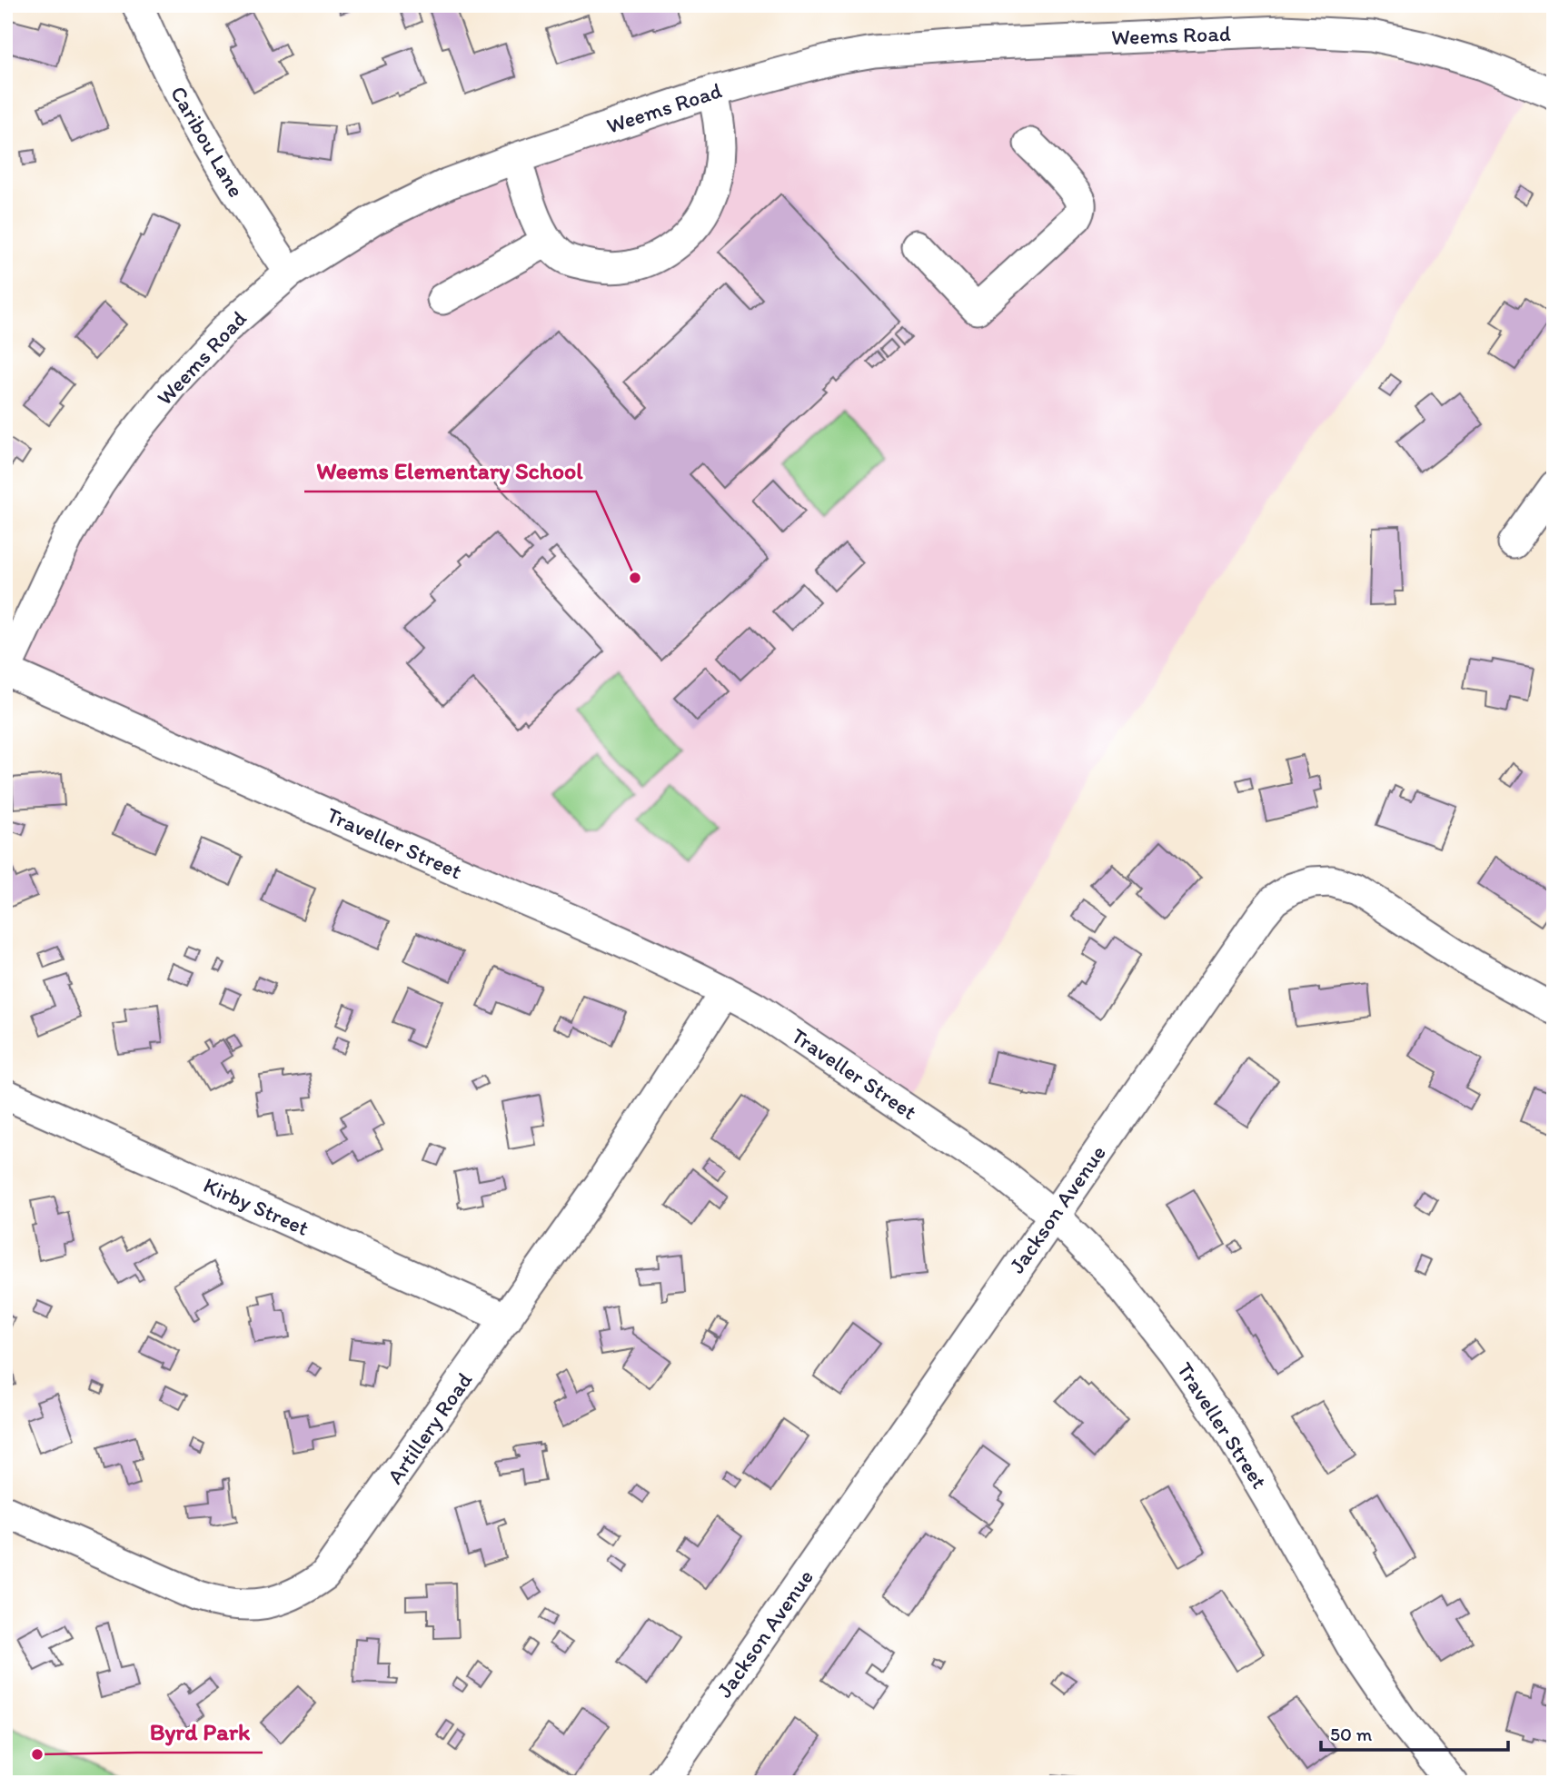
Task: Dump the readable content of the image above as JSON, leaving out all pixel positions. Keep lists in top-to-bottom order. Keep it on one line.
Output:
{"streets":{"street":["Weems Road","Caribou Lane","Traveller Street","Kirby Street","Jackson Avenue","Artillery Road"]},"crossings":[["Weems Road","Caribou Lane"],["Weems Road","Traveller Street"],["Traveller Street","Jackson Avenue"],["Traveller Street","Artillery Road"],["Kirby Street","Artillery Road"]],"places":["Weems Elementary School","Byrd Park"],"scale_bar":"50 m"}
